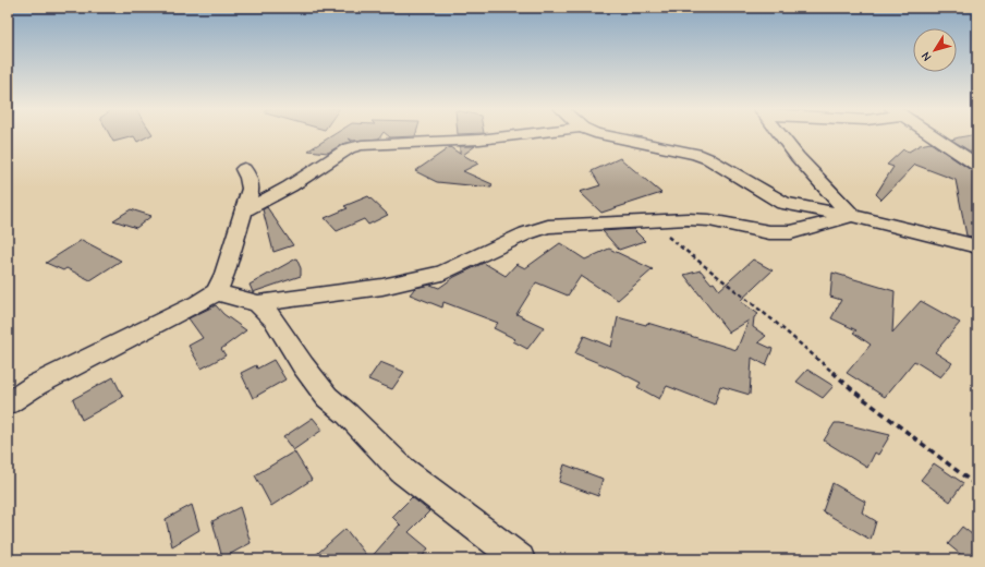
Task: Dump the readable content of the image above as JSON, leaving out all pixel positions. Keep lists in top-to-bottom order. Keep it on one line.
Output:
{"north":"bottom left"}
